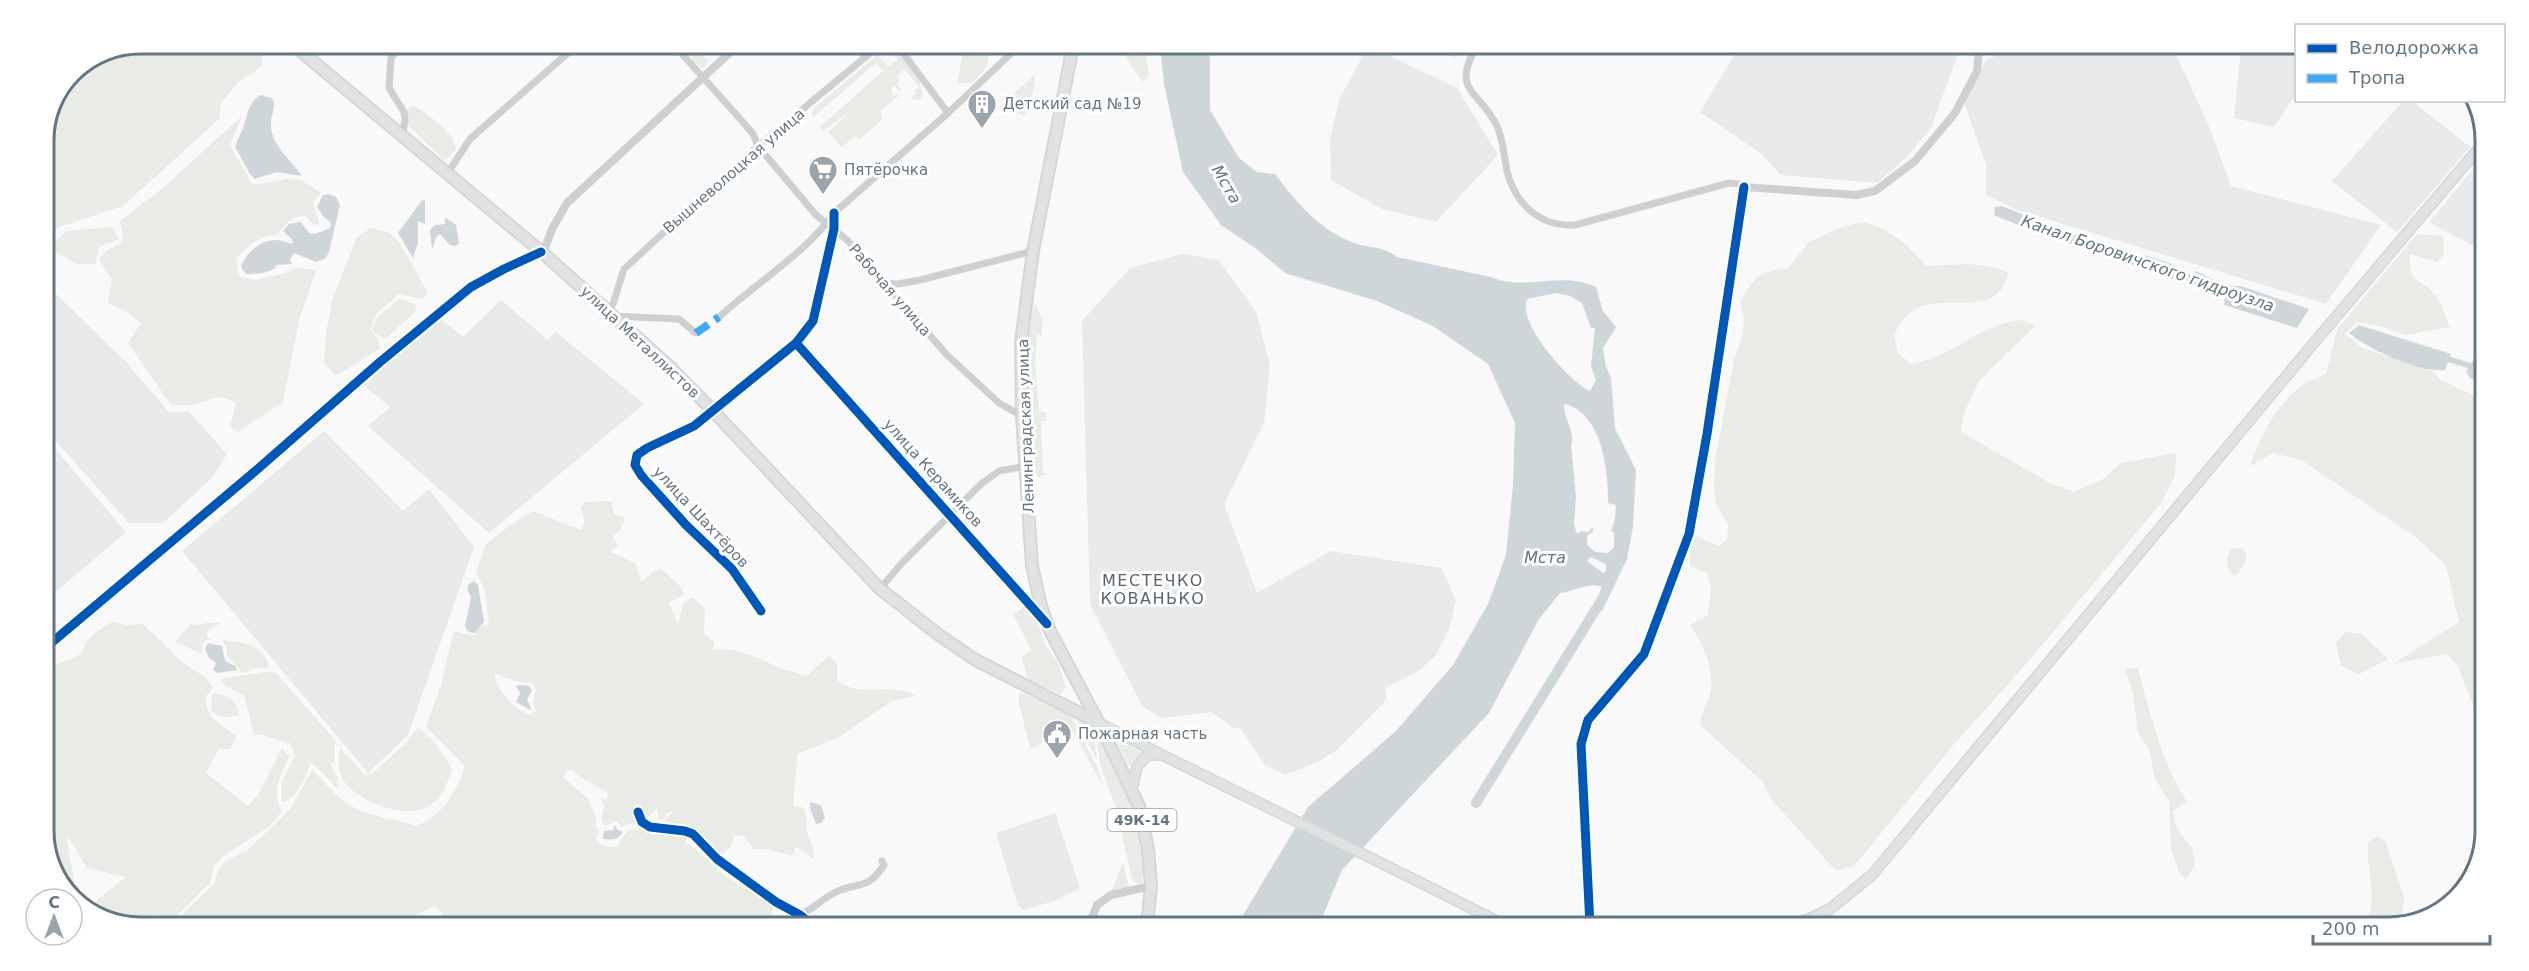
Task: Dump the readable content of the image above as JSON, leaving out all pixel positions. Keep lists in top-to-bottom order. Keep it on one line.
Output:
{"streets":{"main road":["улица Металлистов","Ленинградская улица","49К-14"],"street":["Вышневолоцкая улица","Рабочая улица","улица Керамиков","улица Шахтёров"]},"crossings":[["Вышневолоцкая улица","Рабочая улица"],["Вышневолоцкая улица","улица Металлистов"],["Рабочая улица","Ленинградская улица"],["улица Металлистов","Ленинградская улица"],["улица Металлистов","улица Шахтёров"],["улица Металлистов","49К-14"],["Ленинградская улица","улица Керамиков"],["Ленинградская улица","49К-14"]],"districts":["МЕСТЕЧКО КОВАНЬКО"],"water":["Мста","Канал Боровичского гидроузла"],"places":{"building":["Детский сад №19"],"supermarket":["Пятёрочка"],"public building":["Пожарная часть"]},"legend":["Велодорожка","Тропа"],"scale_bar":"200 m","north":"top"}
